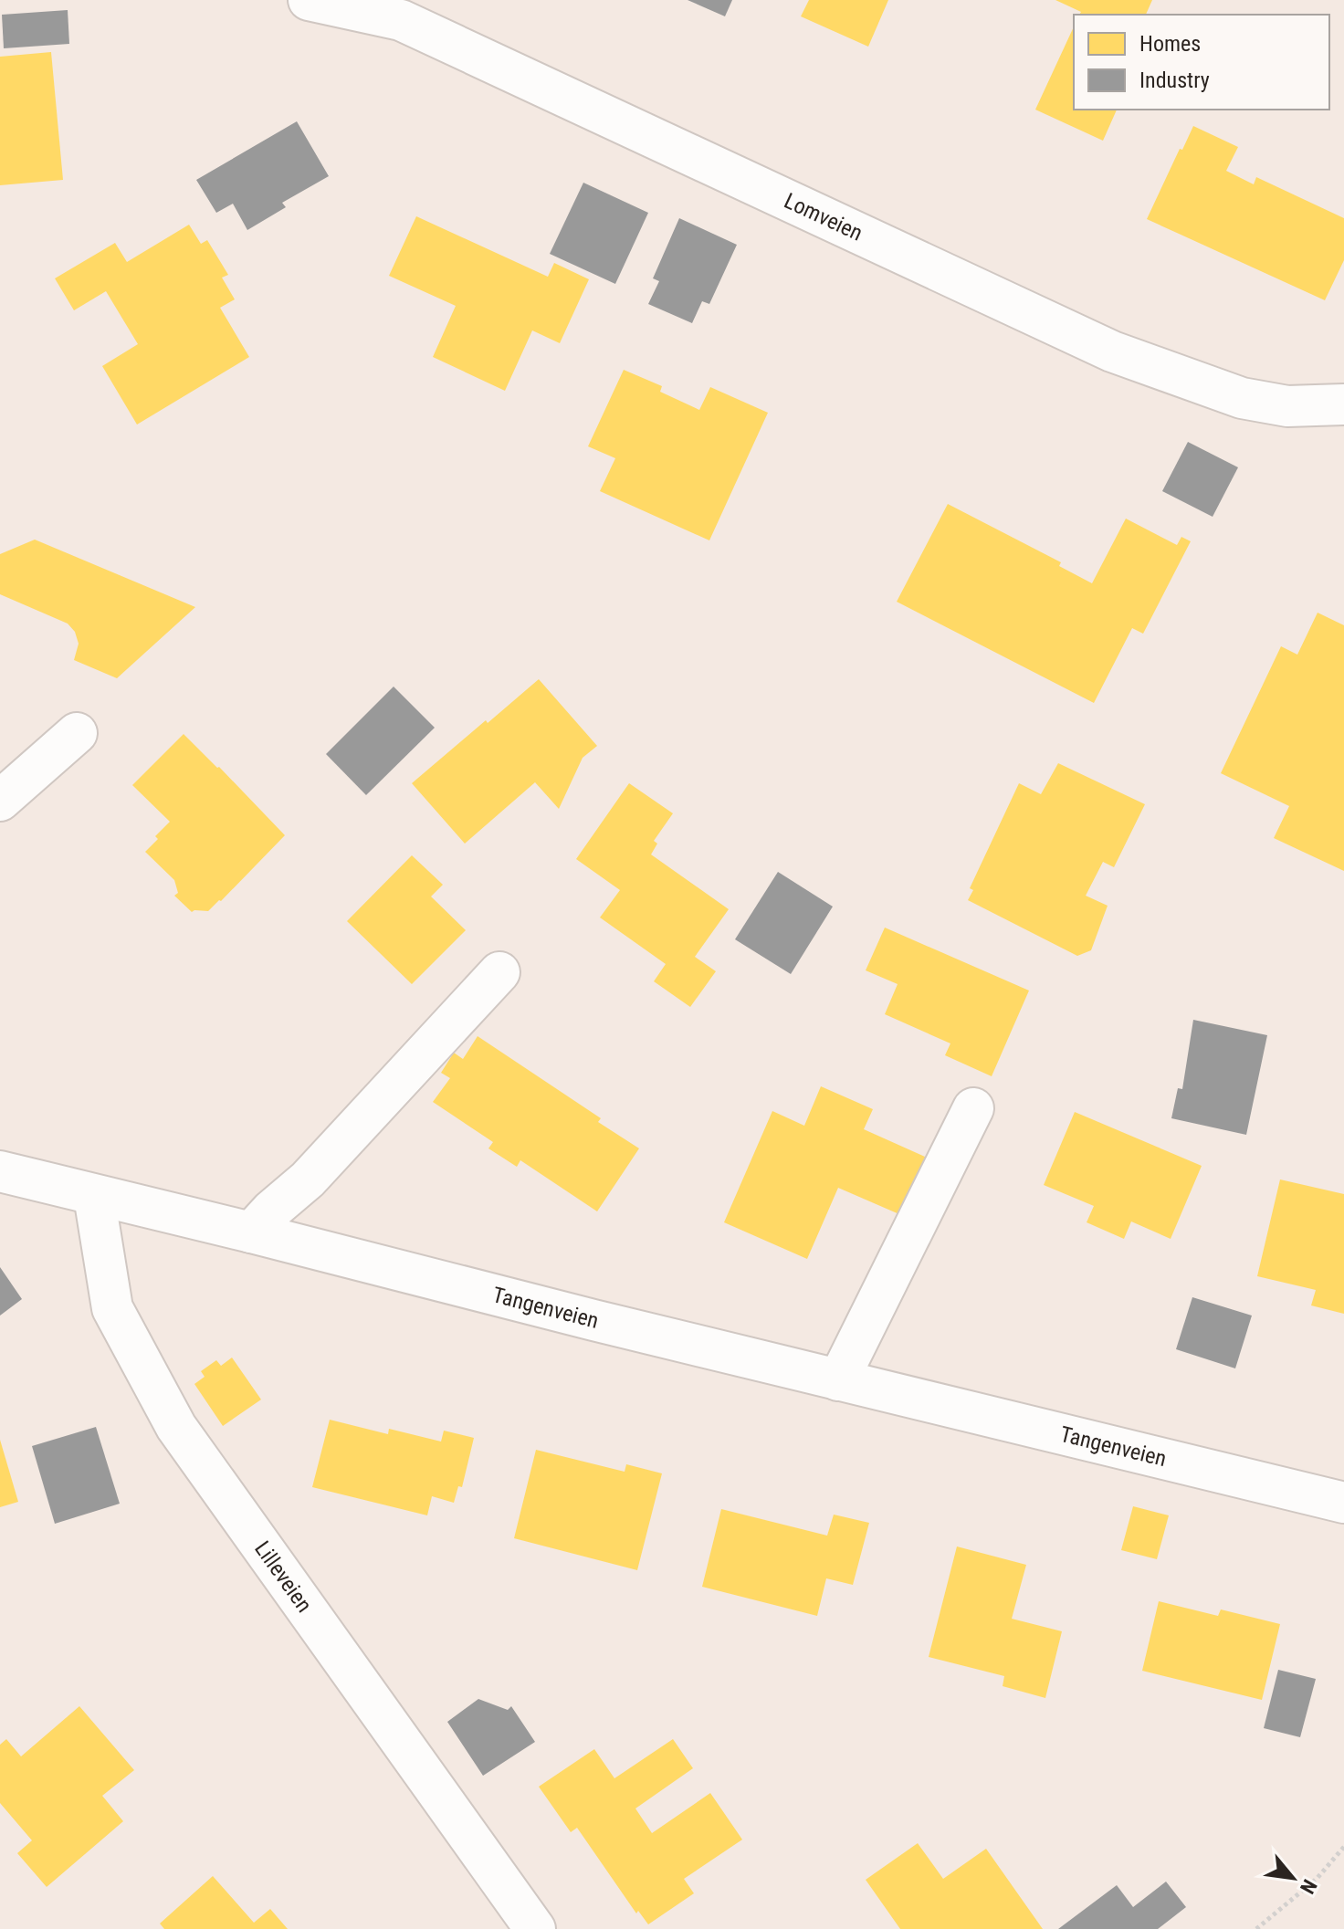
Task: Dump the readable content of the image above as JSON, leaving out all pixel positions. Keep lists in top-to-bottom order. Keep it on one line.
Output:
{"streets":{"street":["Lomveien","Tangenveien","Lilleveien"]},"crossings":[["Tangenveien","Lilleveien"]],"legend":["Homes","Industry"],"north":"bottom right"}
